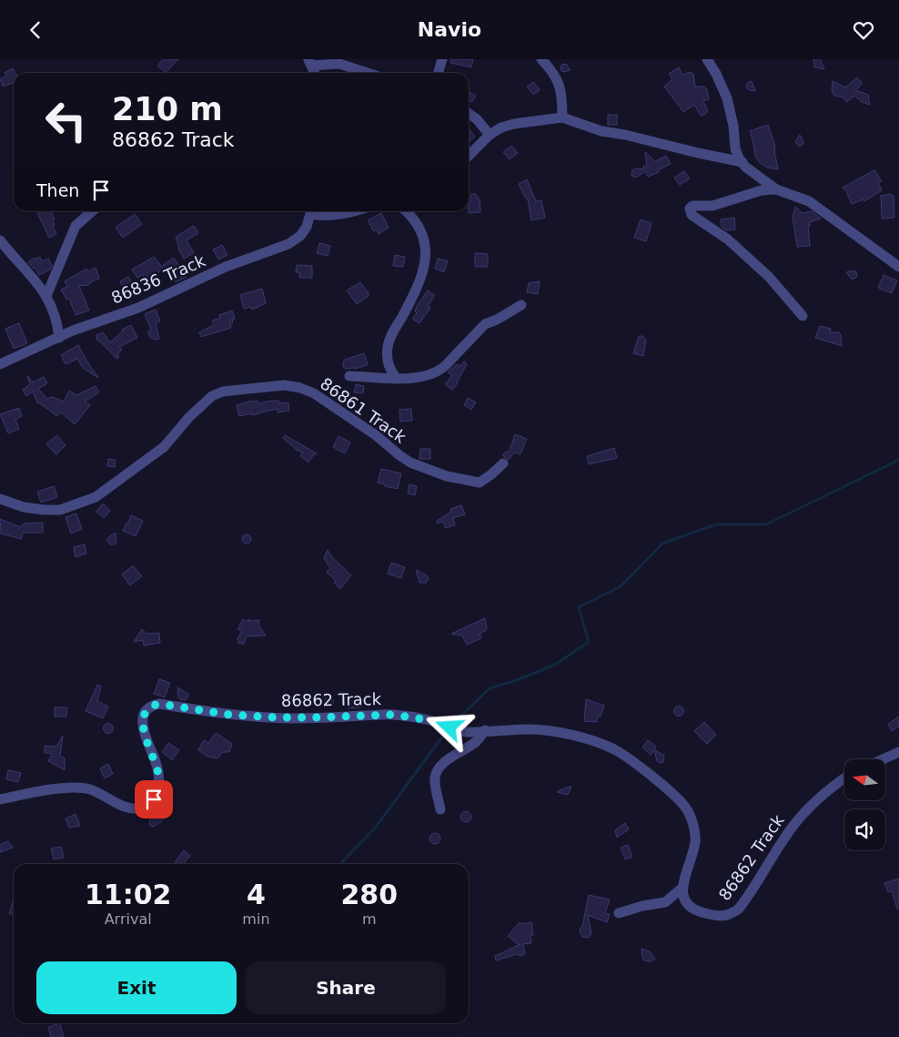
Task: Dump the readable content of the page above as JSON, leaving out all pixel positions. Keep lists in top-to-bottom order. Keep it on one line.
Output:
{"streets":{"street":["86836 Track","86861 Track","86862 Track"]},"north":"left","page":{"header":"Navio","turn":["210 m","86862 Track"],"then":"Then","eta":["11:02","Arrival","4","min","280","m"],"buttons":["Exit","Share"]}}
